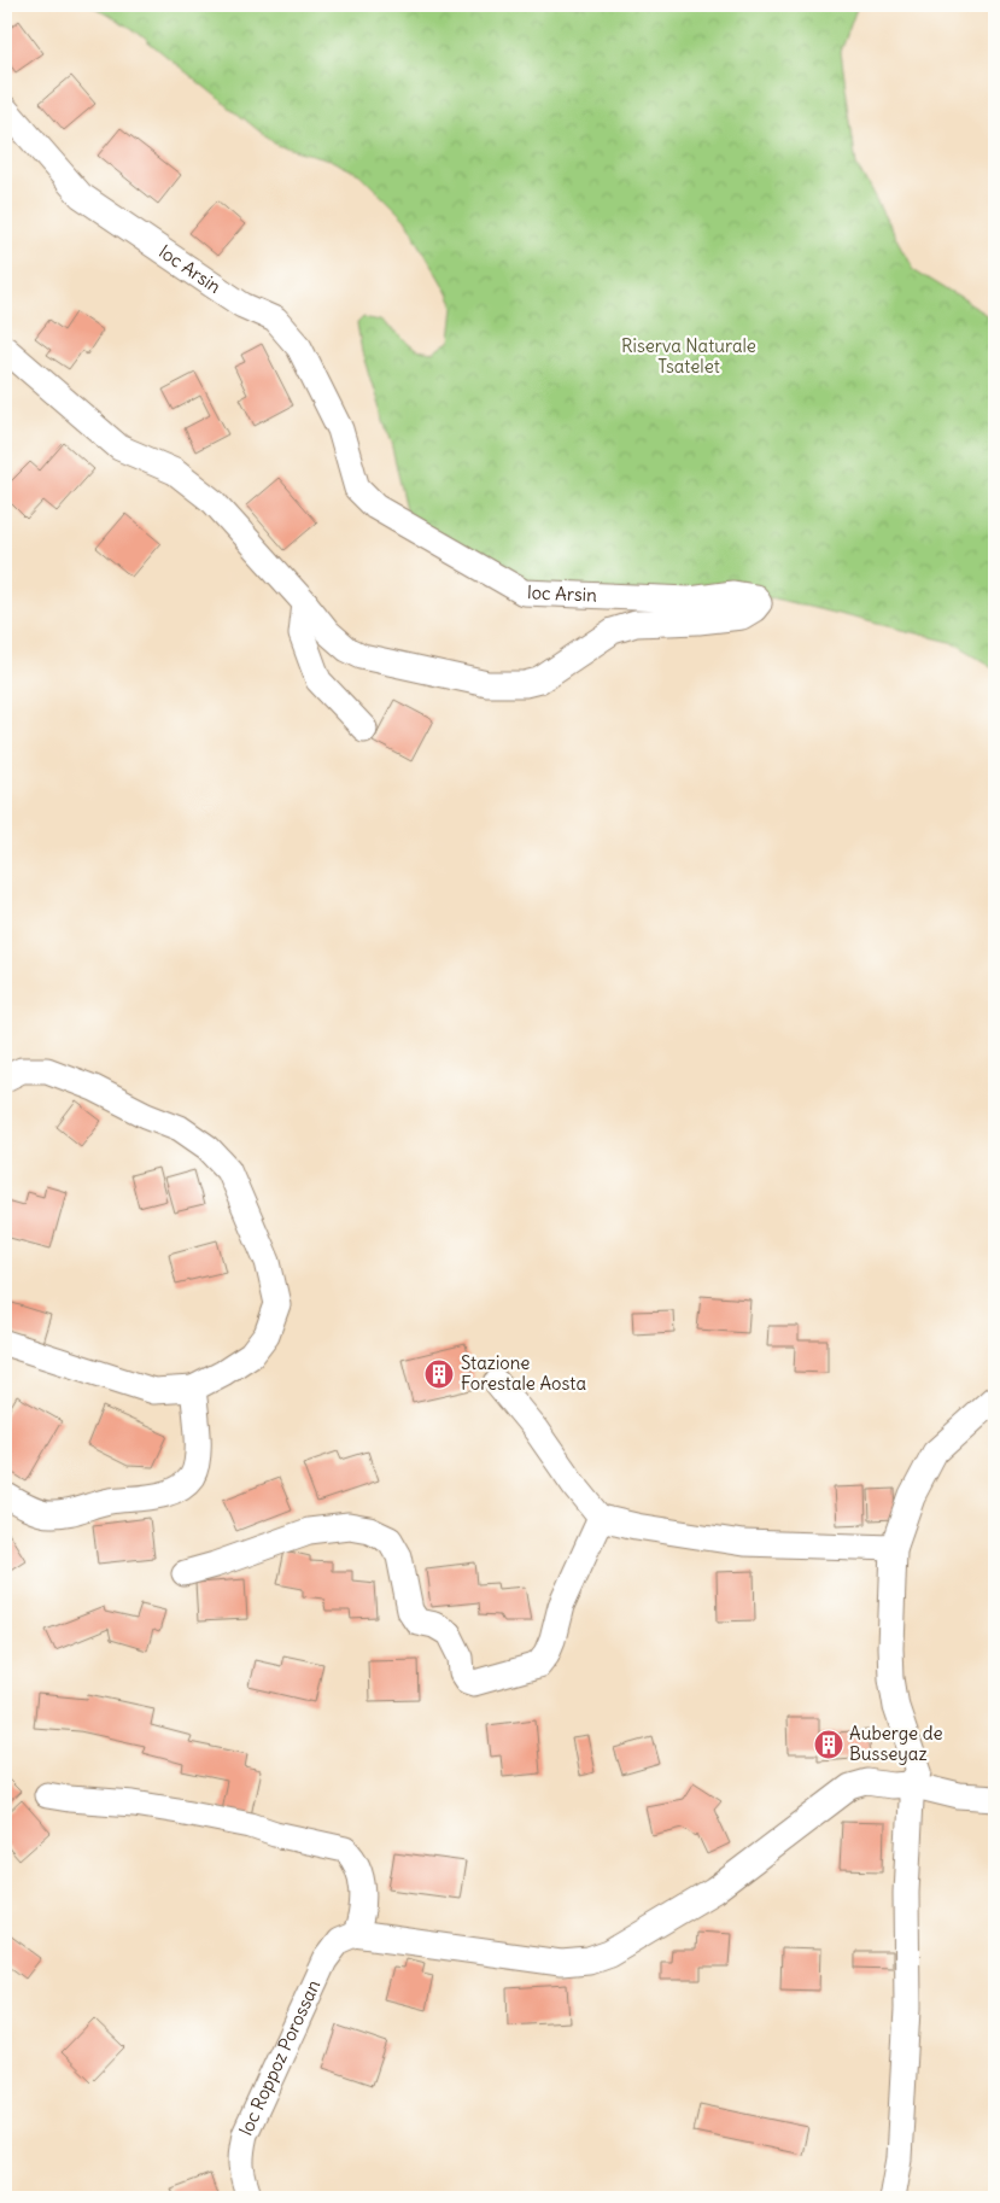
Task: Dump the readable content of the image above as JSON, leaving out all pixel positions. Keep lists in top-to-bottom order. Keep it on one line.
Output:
{"streets":{"street":["loc Arsin","loc Roppoz Porossan"]},"parks":["Riserva Naturale Tsatelet"],"places":{"building":["Stazione Forestale Aosta","Auberge de Busseyaz"]}}
